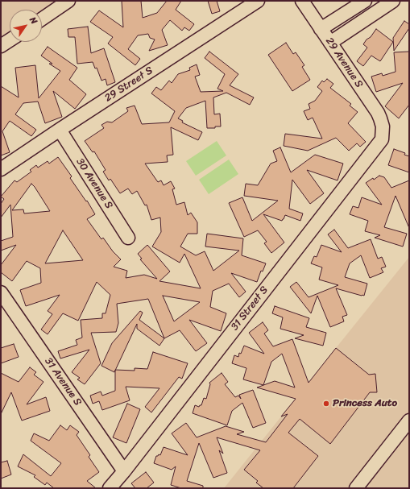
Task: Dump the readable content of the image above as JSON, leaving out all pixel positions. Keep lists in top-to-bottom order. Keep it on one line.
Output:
{"streets":{"street":["29 Avenue S","29 Street S","30 Avenue S","31 Street S","31 Avenue S"]},"crossings":[["29 Avenue S","31 Street S"],["29 Street S","30 Avenue S"],["31 Street S","31 Avenue S"]],"places":["Princess Auto"],"north":"top right"}
